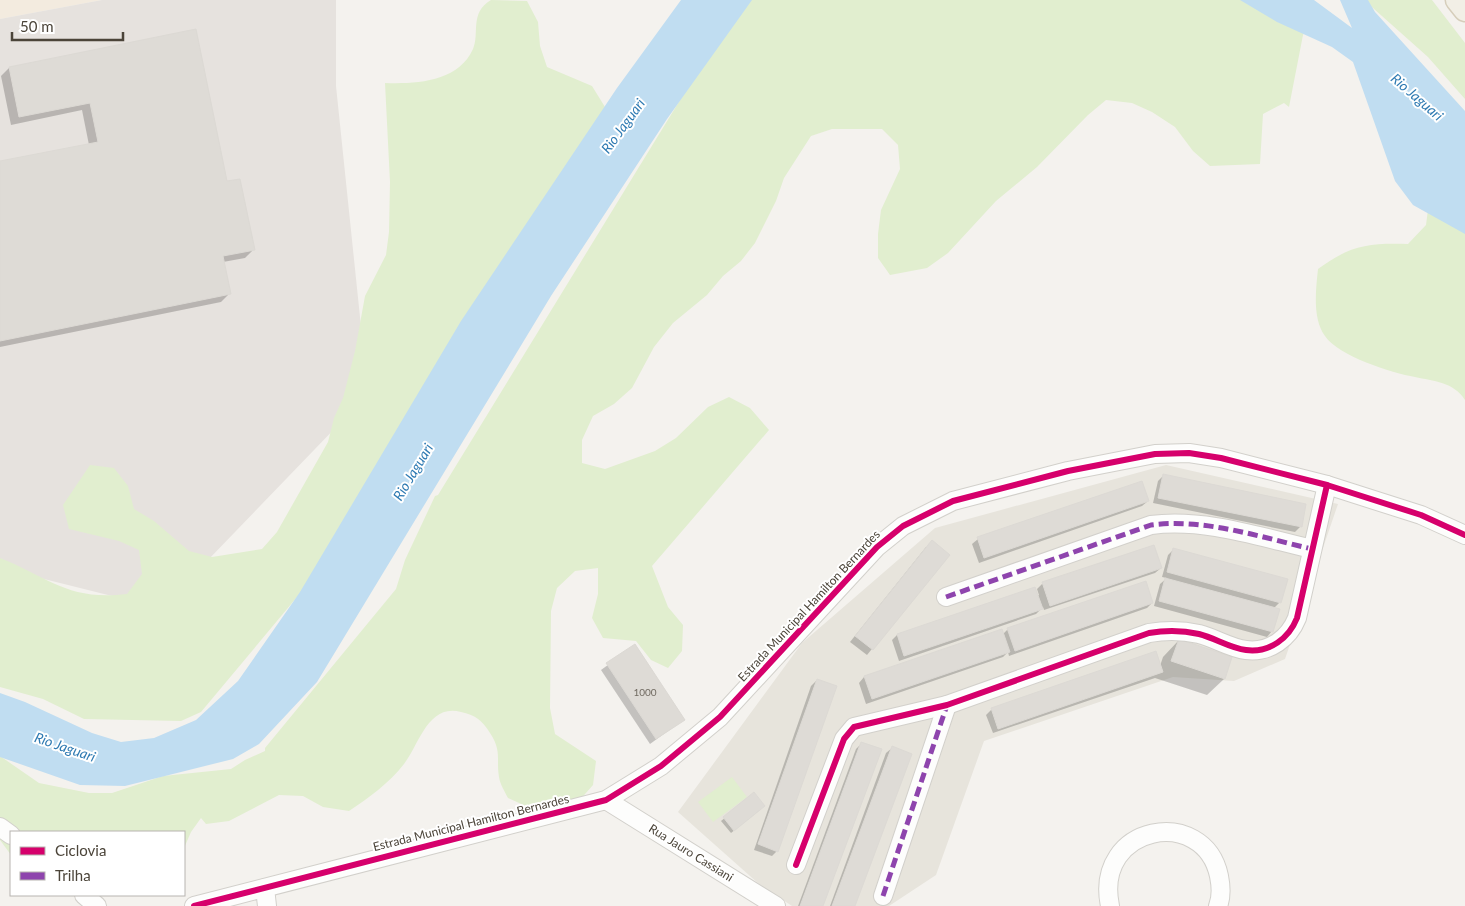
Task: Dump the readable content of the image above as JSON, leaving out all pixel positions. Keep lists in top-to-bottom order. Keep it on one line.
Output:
{"streets":{"street":["Estrada Municipal Hamilton Bernardes","Rua Jauro Cassiani"]},"crossings":[["Estrada Municipal Hamilton Bernardes","Rua Jauro Cassiani"]],"water":["Rio Jaguari"],"house_numbers":["1000"],"legend":["Ciclovia","Trilha"],"scale_bar":"50 m"}
